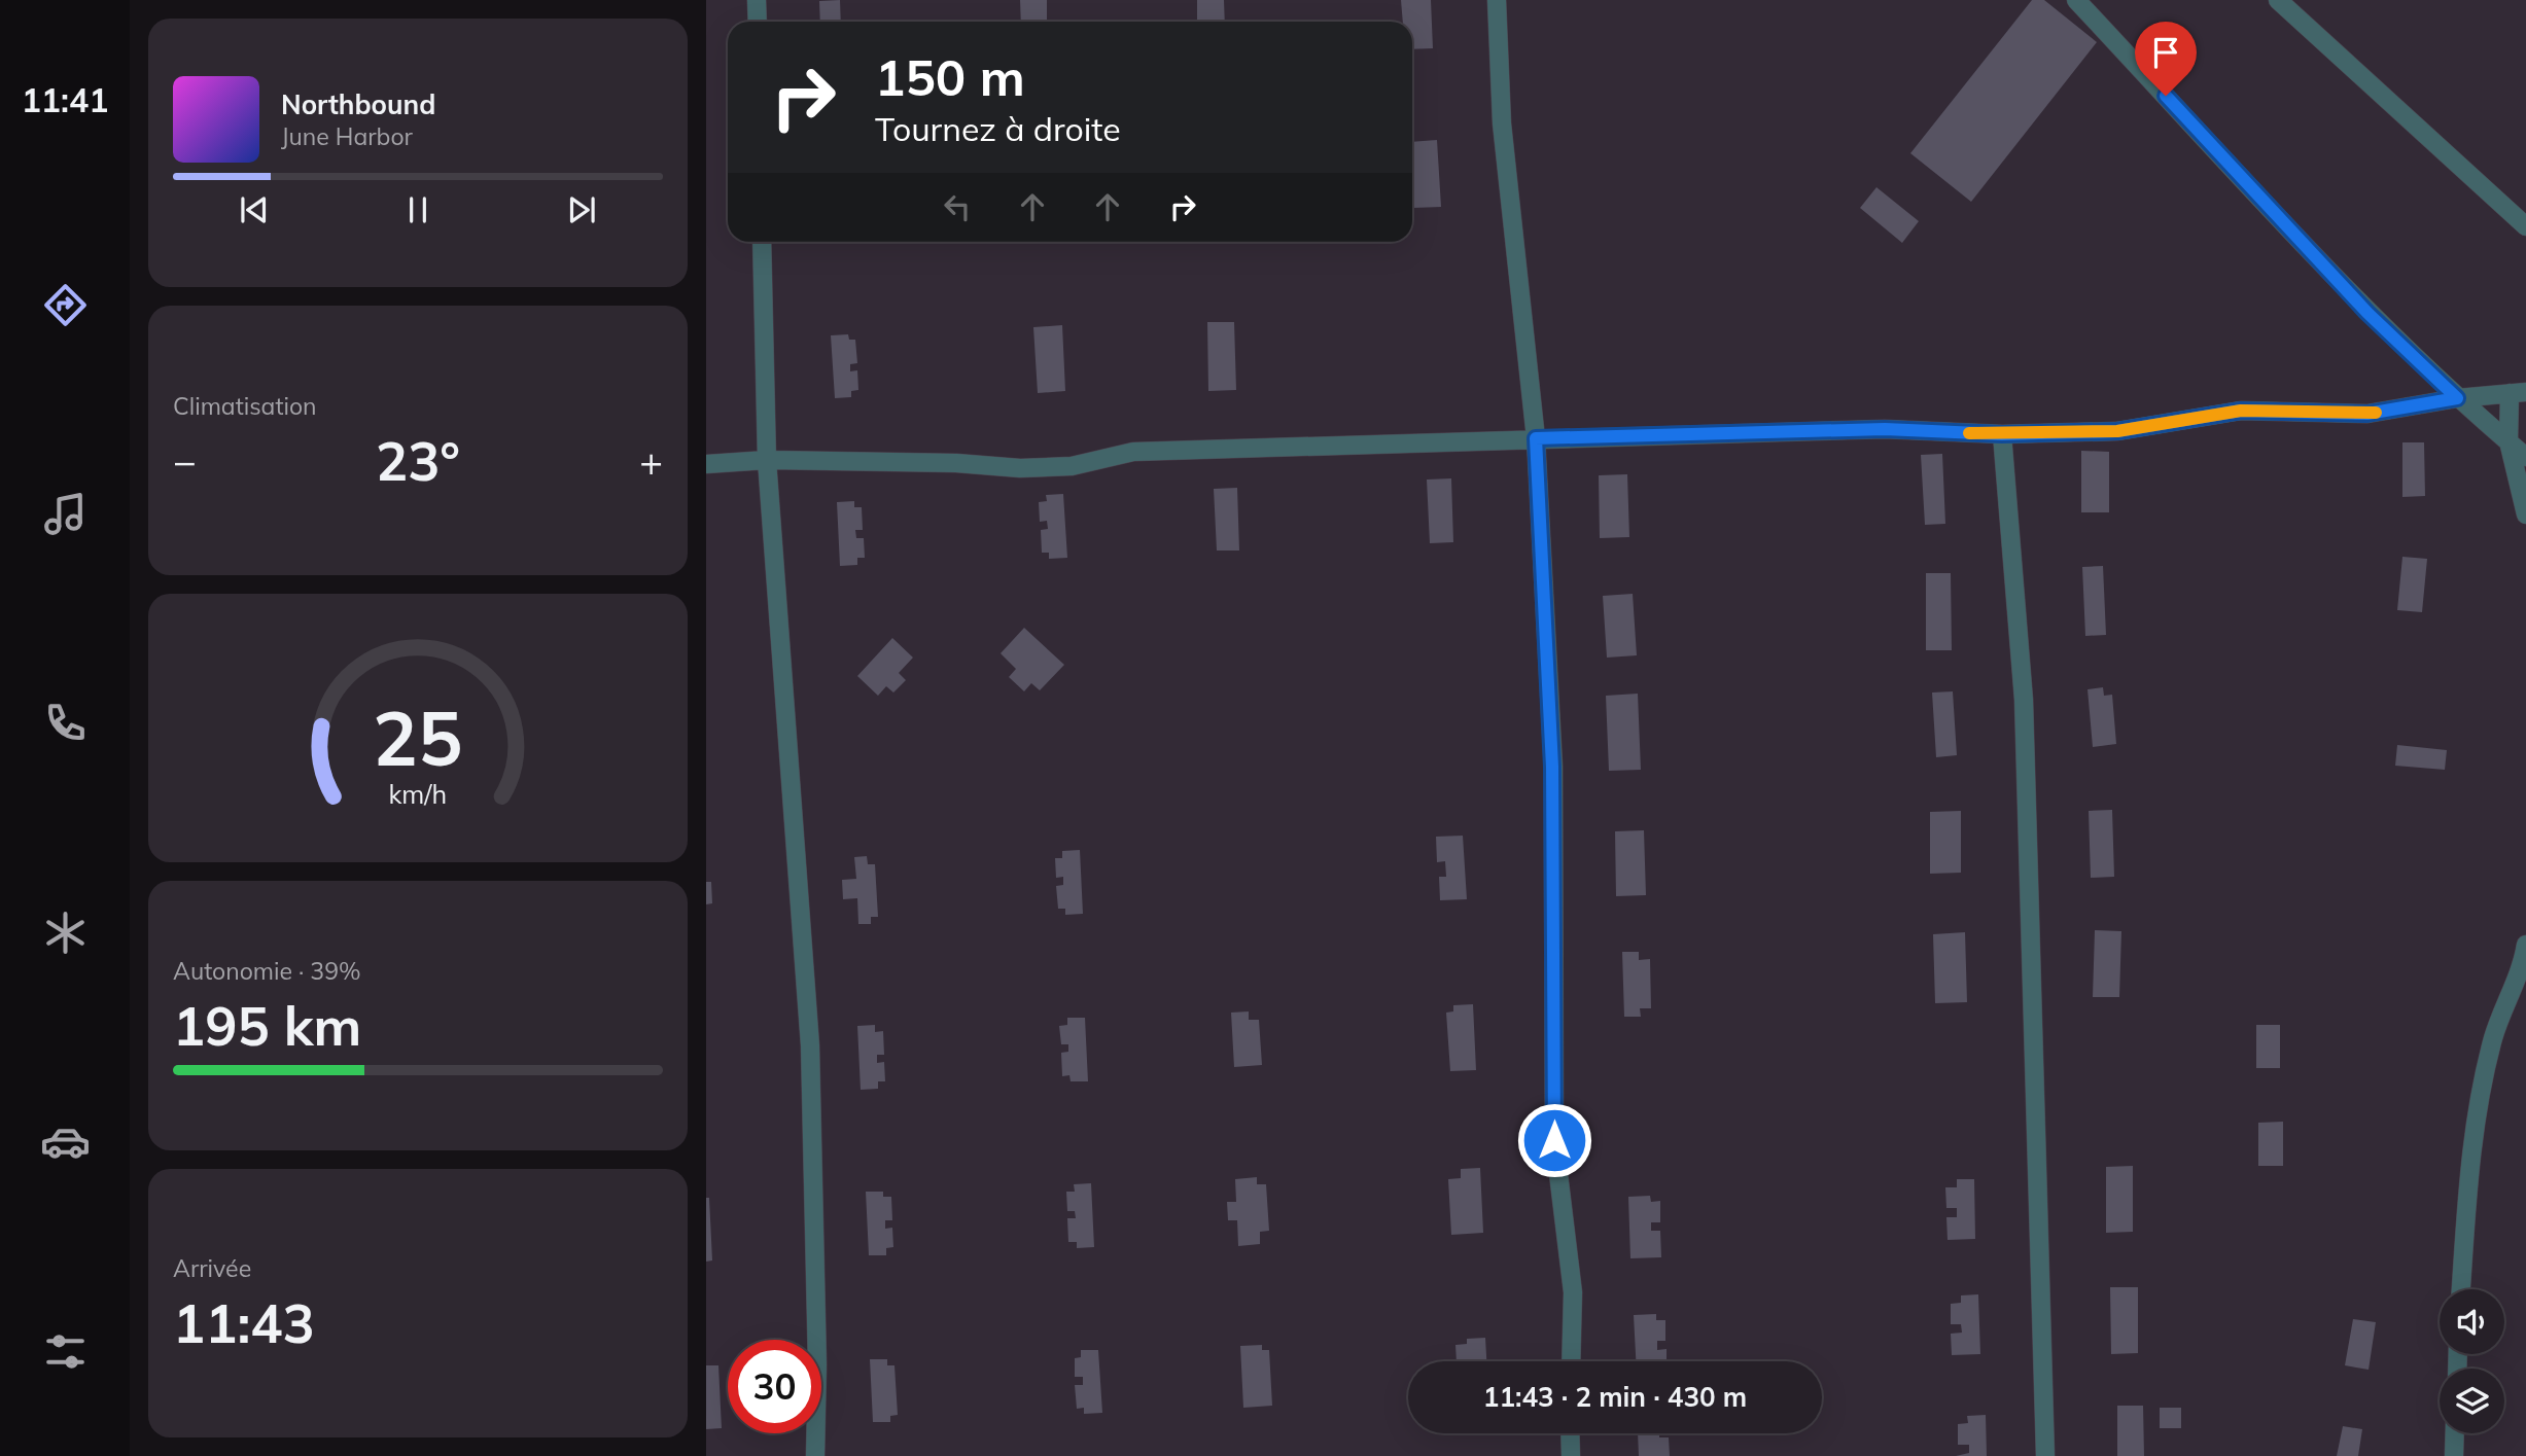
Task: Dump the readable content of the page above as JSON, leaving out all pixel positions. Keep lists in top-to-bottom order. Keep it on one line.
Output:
{"page":{"tabs":"11:41","turn":["150 m","Tournez à droite"],"song":["Northbound","June Harbor"],"tile":["Climatisation",["Autonomie · 39%","195 km"],["Arrivée","11:43"]],"heat":["−","23°","+"],"limit":"30","trip":"11:43 · 2 min · 430 m","gauge":["25","km/h"]}}
